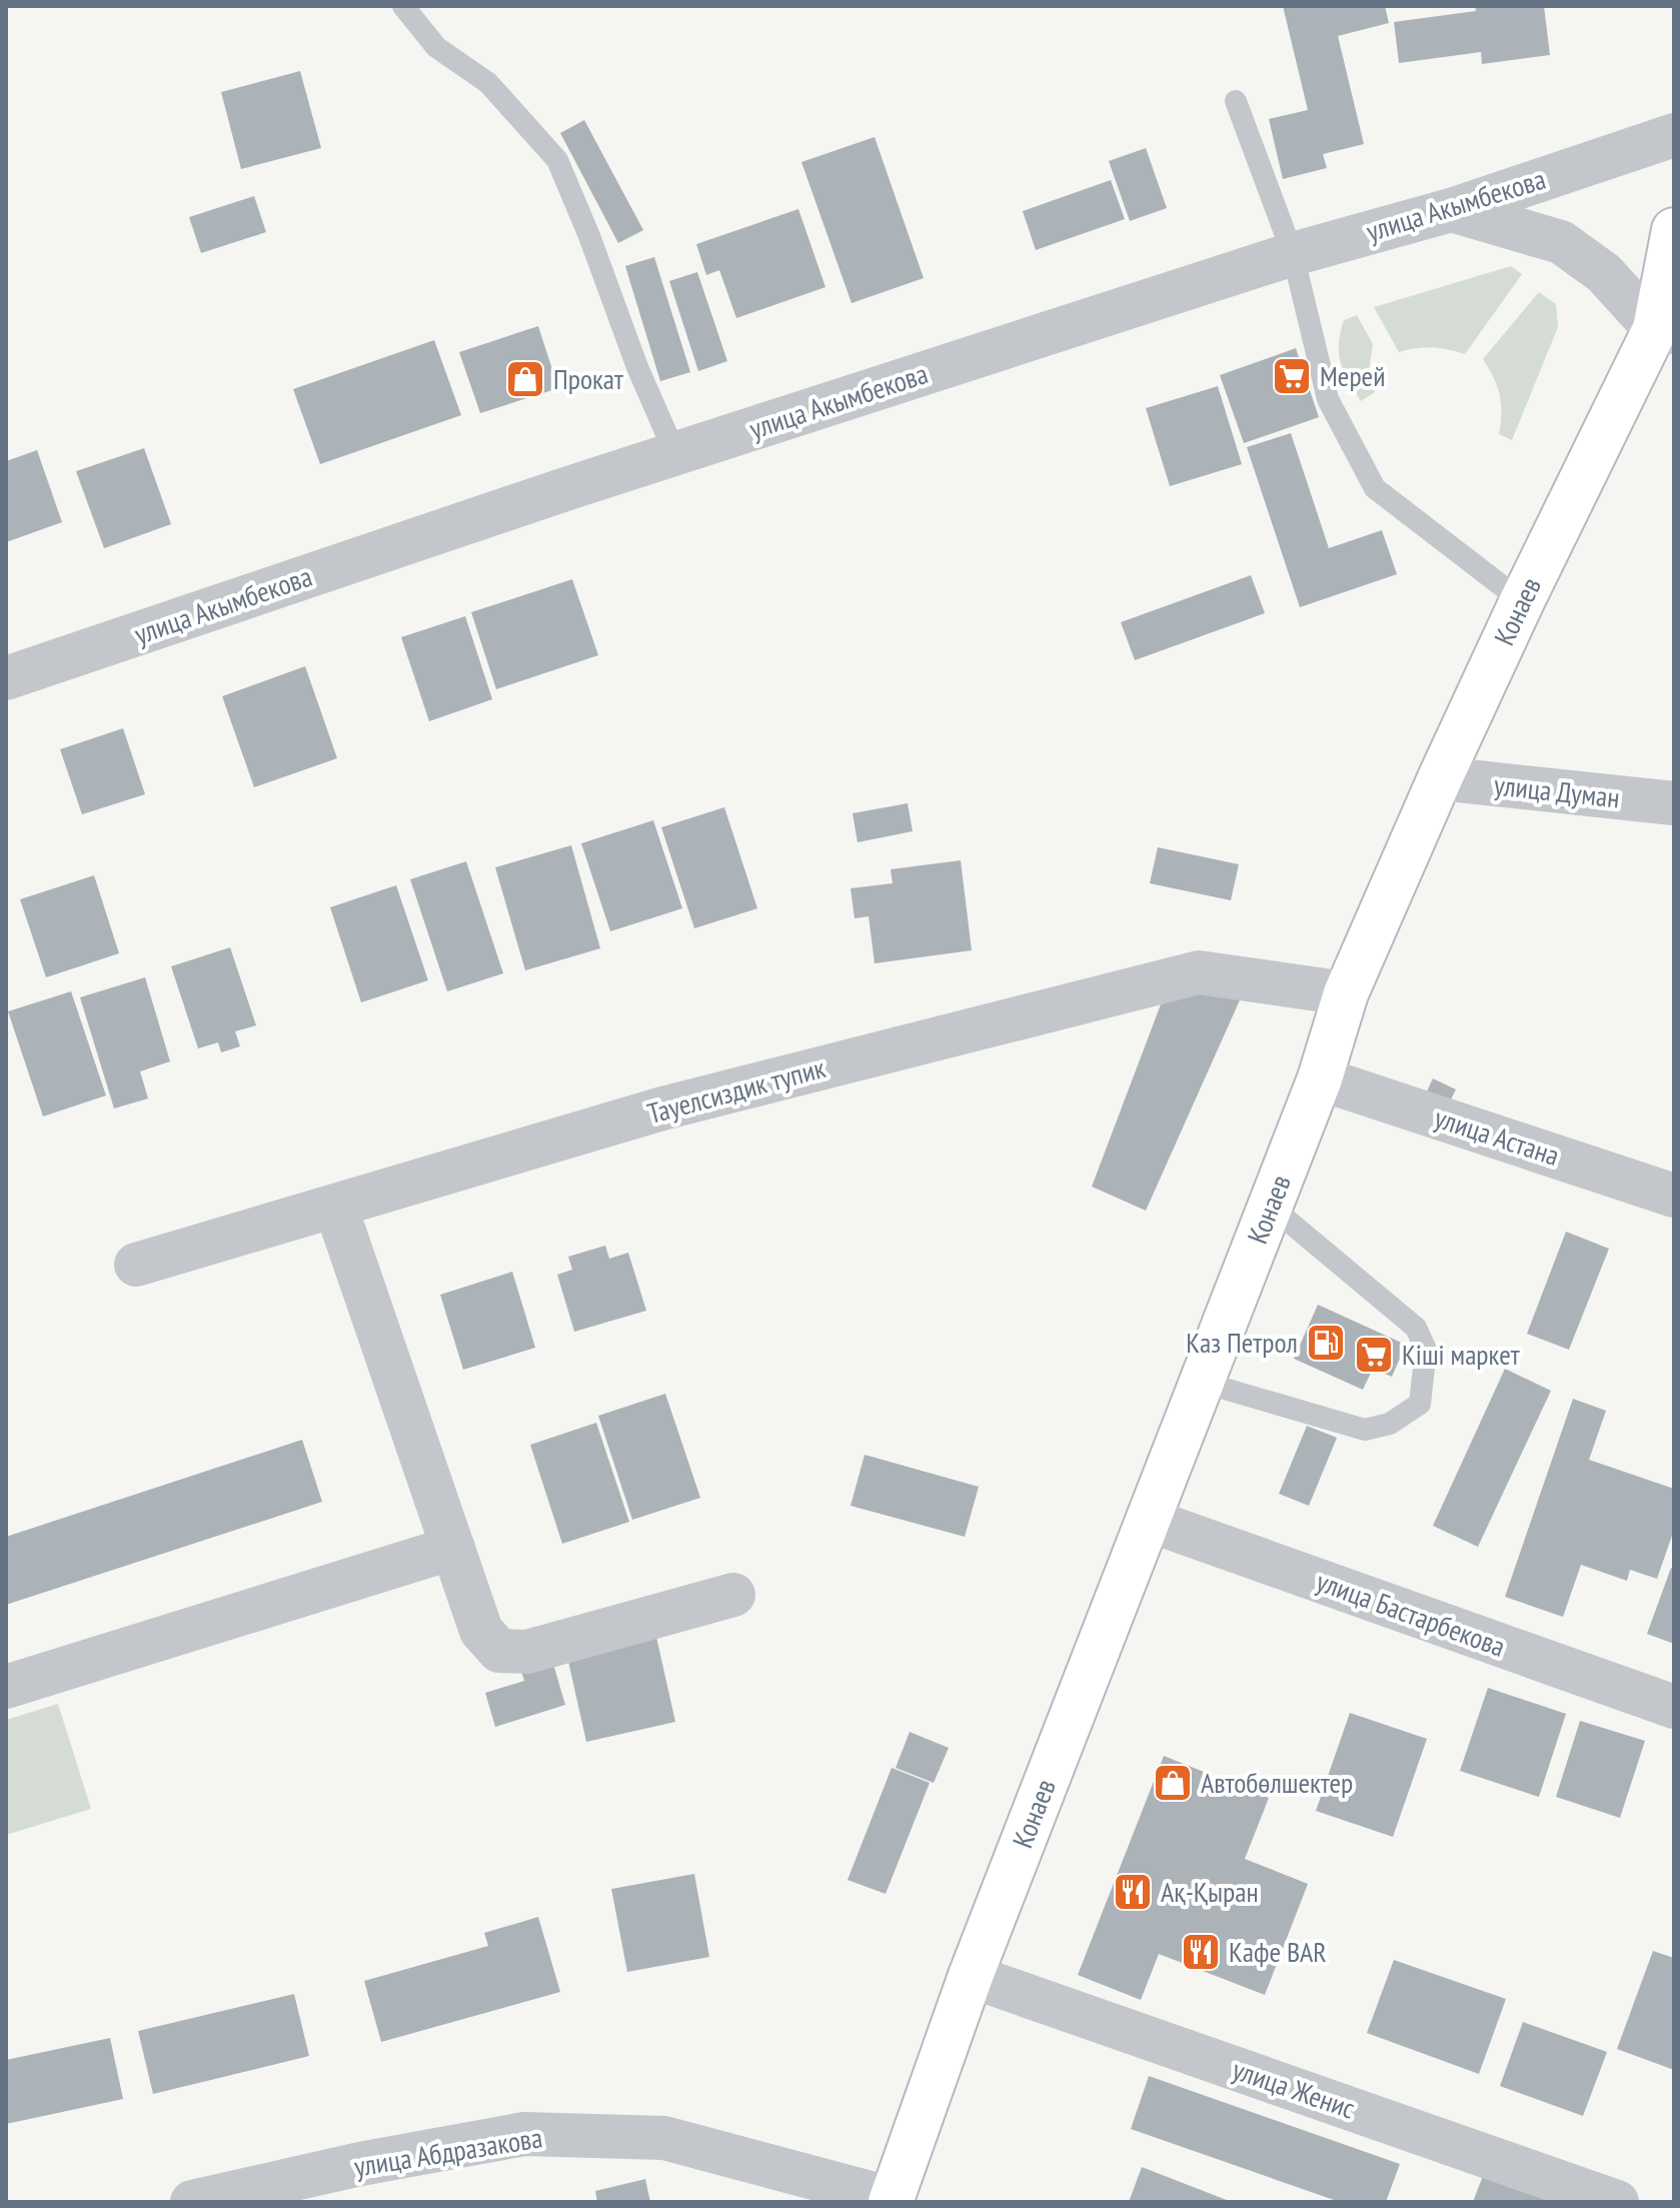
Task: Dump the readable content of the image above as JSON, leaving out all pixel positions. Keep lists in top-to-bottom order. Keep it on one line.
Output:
{"streets":{"main road":["Конаев"],"street":["улица Акымбекова","улица Думан","Тауелсиздик тупик","улица Астана","улица Бастарбекова","улица Женис","улица Абдразакова"]},"crossings":[["Конаев","улица Думан"],["Конаев","Тауелсиздик тупик"],["Конаев","улица Астана"],["Конаев","улица Бастарбекова"],["Конаев","улица Женис"],["Конаев","улица Абдразакова"]],"places":{"supermarket":["Мерей","Кіші маркет"],"shop":["Прокат","Автобөлшектер"],"fuel station":["Каз Петрол"],"restaurant":["Ақ-Қыран","Кафе BAR"]}}
